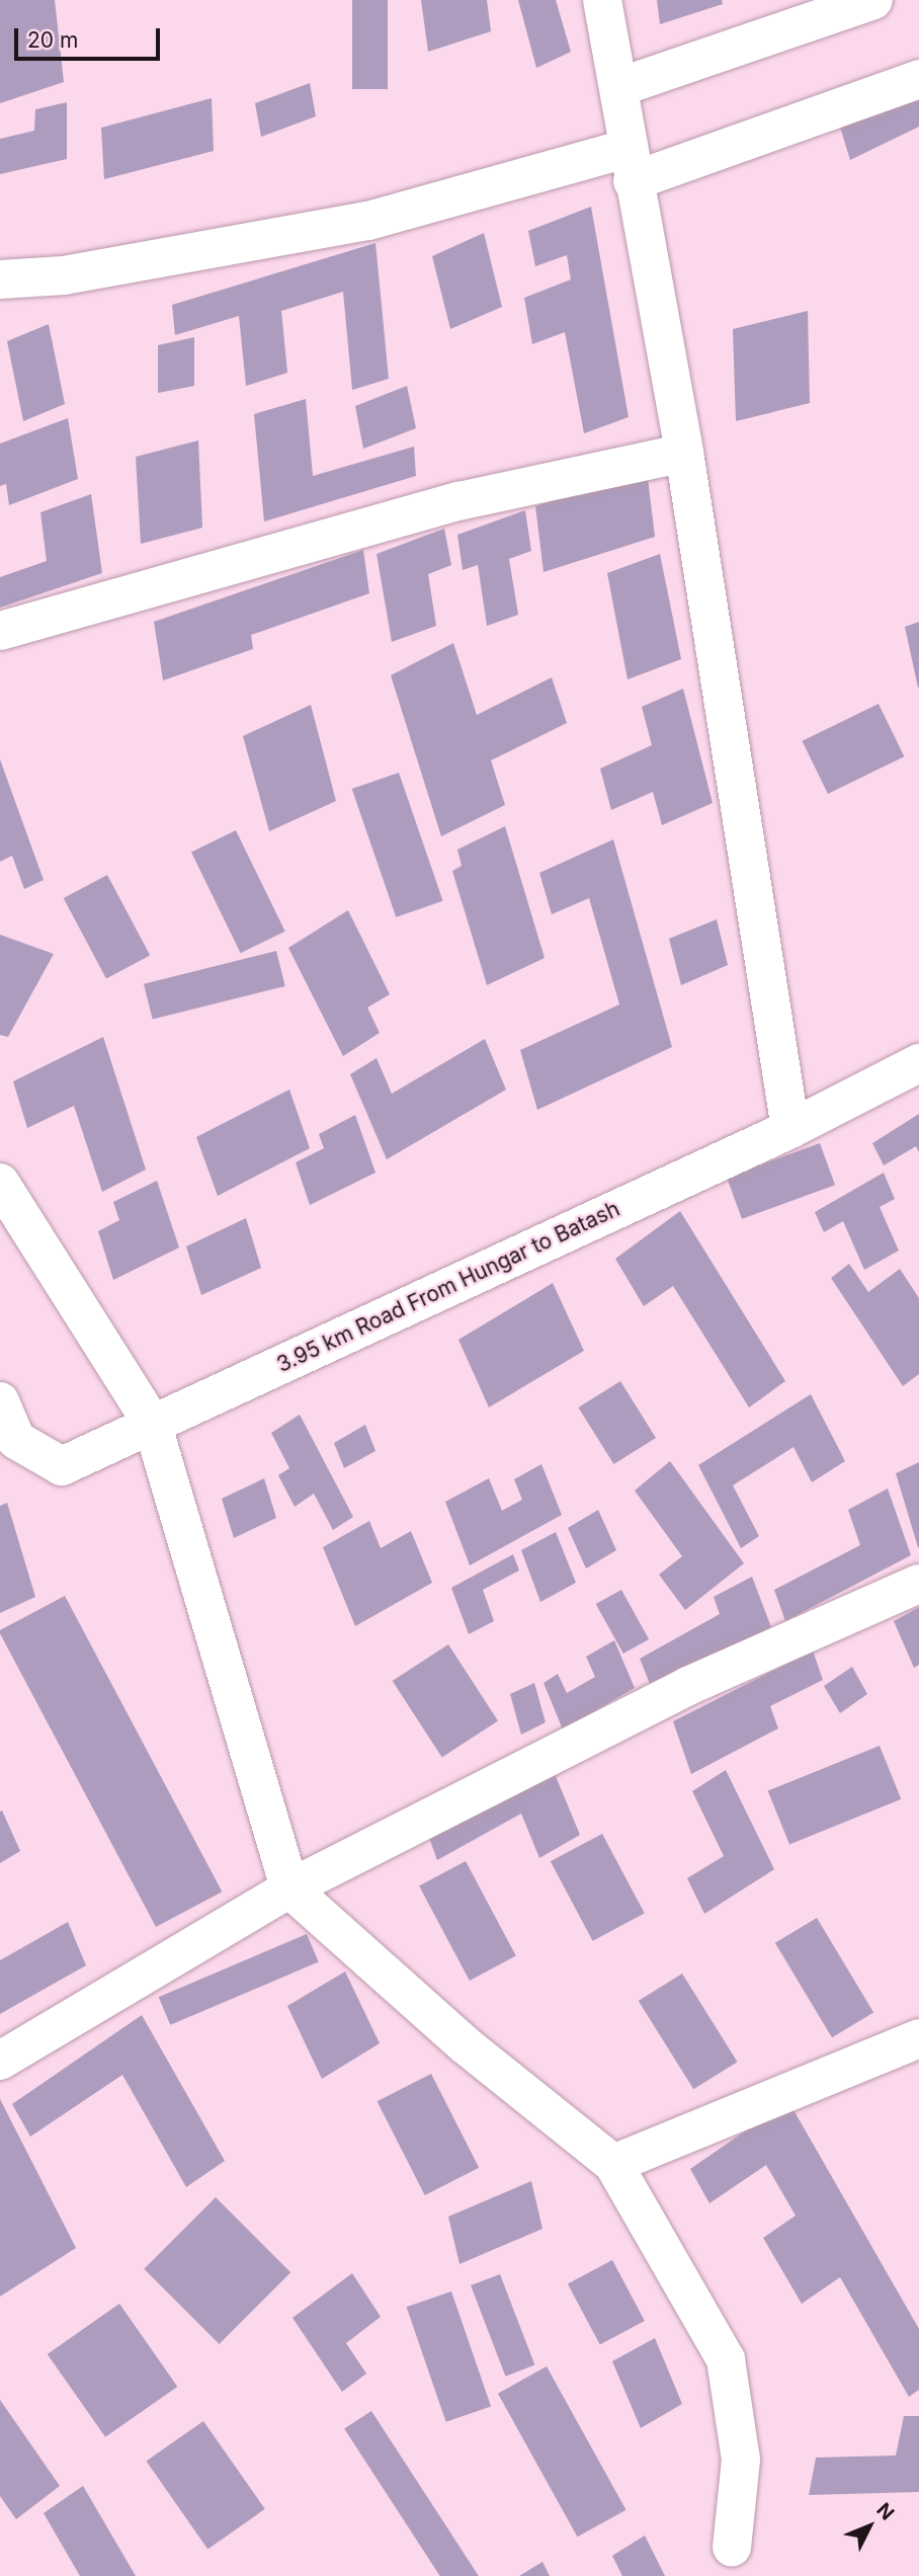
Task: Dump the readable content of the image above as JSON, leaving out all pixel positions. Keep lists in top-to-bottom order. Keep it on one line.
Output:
{"streets":{"street":["3.95 km Road From Hungar to Batash"]},"scale_bar":"20 m","north":"top right"}
